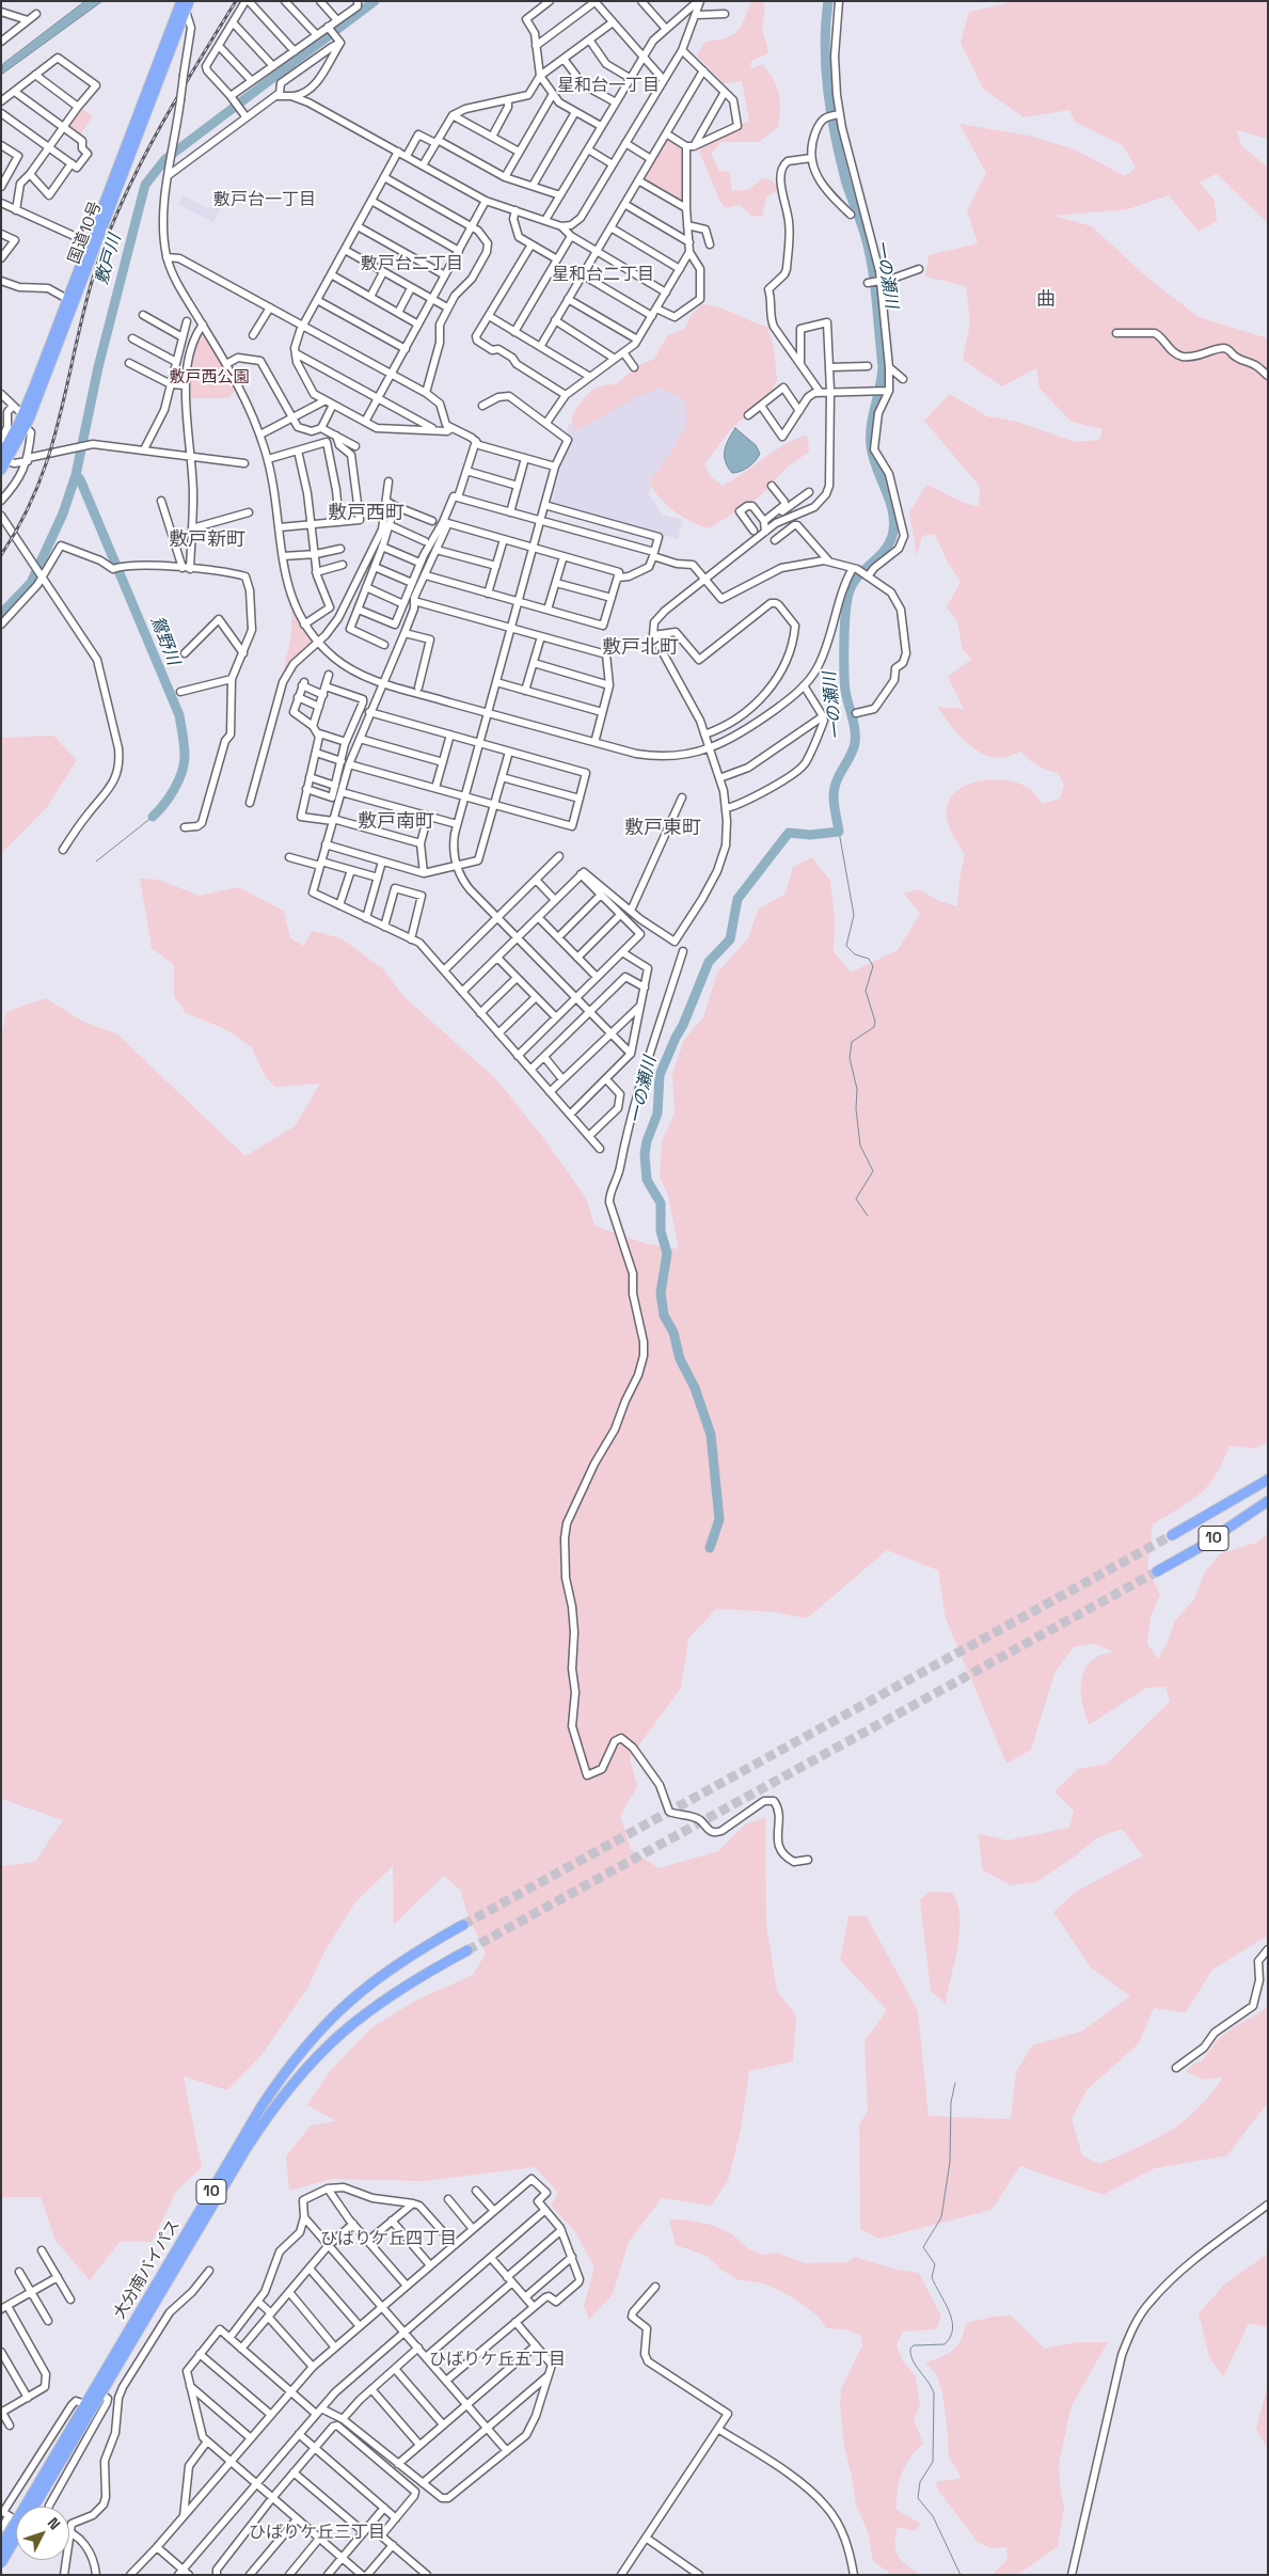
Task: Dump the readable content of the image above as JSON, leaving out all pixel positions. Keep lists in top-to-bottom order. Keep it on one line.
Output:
{"streets":{"highway":["国道10号","10","大分南バイパス"]},"districts":["星和台一丁目","敷戸台一丁目","敷戸台二丁目","星和台二丁目","曲","敷戸西町","敷戸新町","敷戸北町","敷戸南町","敷戸東町","ひばりケ丘四丁目","ひばりケ丘五丁目","ひばりケ丘三丁目"],"water":["敷戸川","一の瀬川","鴛野川"],"parks":["敷戸西公園"],"north":"top right"}
